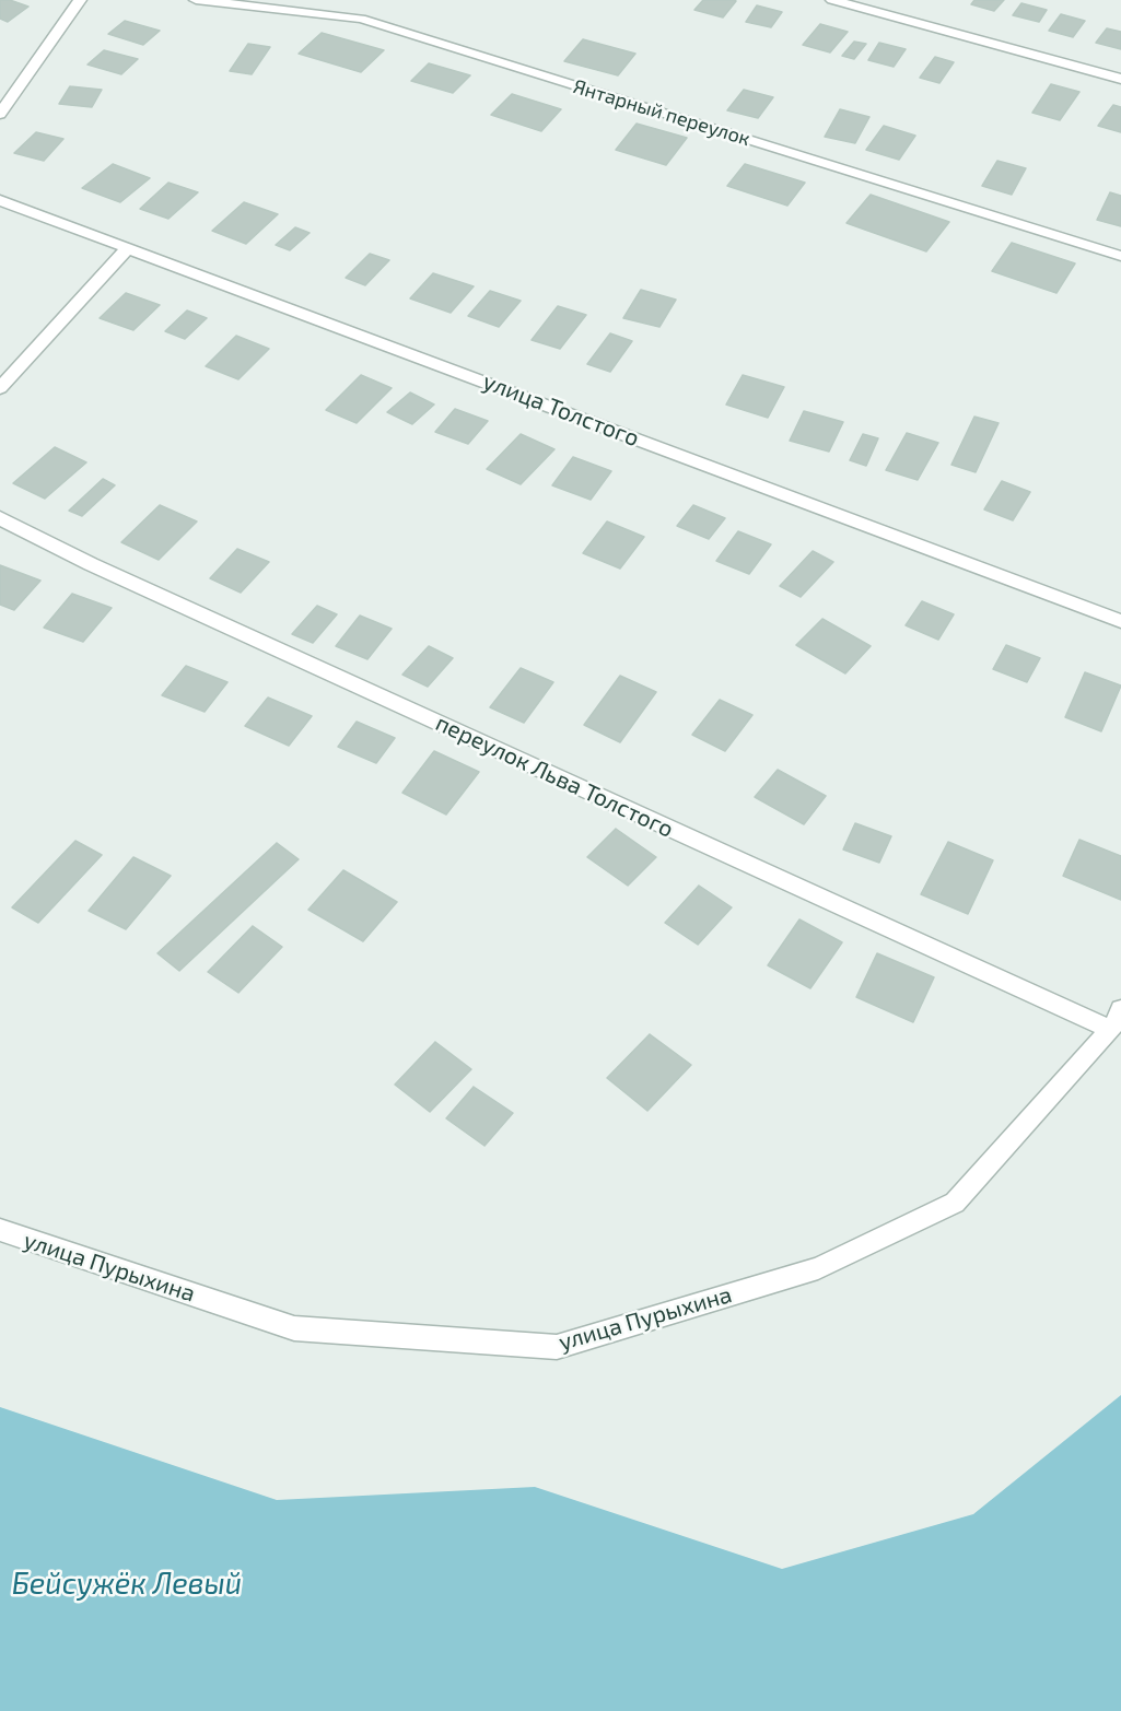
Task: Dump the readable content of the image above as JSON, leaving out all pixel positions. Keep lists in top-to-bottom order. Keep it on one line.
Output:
{"streets":{"street":["Янтарный переулок","улица Толстого","переулок Льва Толстого","улица Пурыхина"]},"crossings":[["переулок Льва Толстого","улица Пурыхина"]],"water":["Бейсужёк Левый"]}
